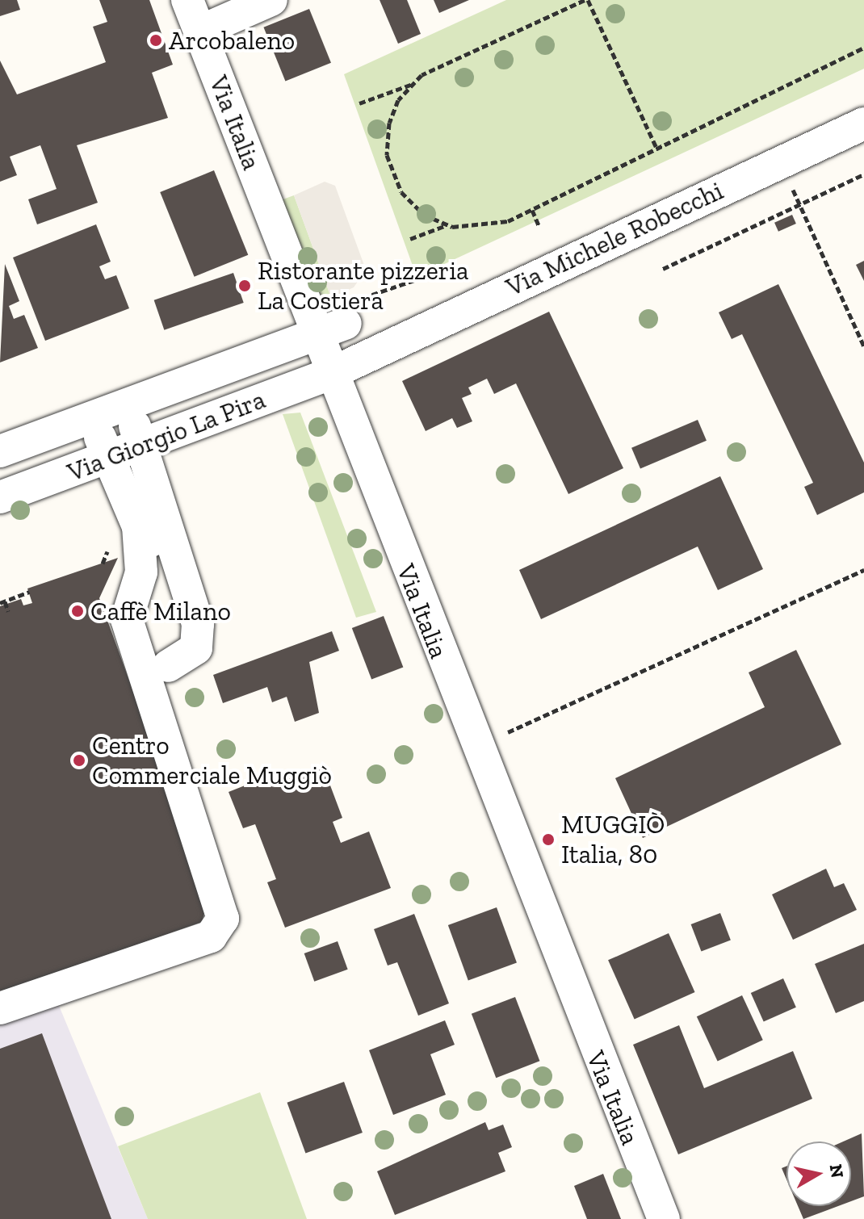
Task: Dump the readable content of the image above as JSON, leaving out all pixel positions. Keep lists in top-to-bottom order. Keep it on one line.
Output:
{"streets":{"street":["Via Italia","Via Michele Robecchi","Via Giorgio La Pira"]},"crossings":[["Via Italia","Via Michele Robecchi"],["Via Italia","Via Giorgio La Pira"],["Via Michele Robecchi","Via Giorgio La Pira"]],"places":["Arcobaleno","Ristorante pizzeria La Costiera","Caffè Milano","Centro Commerciale Muggiò","MUGGIÒ Italia, 80"],"north":"right"}
